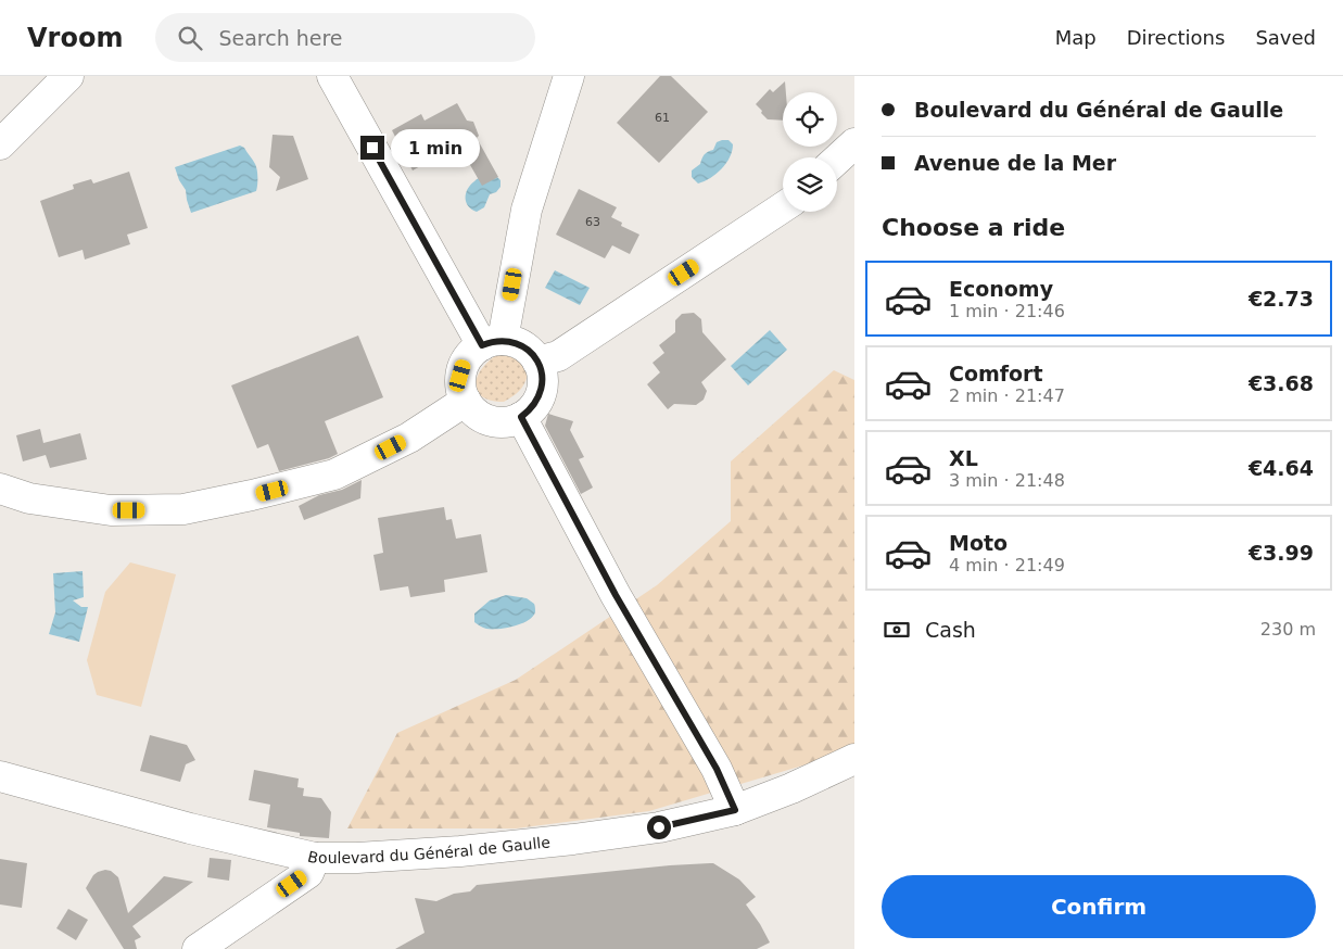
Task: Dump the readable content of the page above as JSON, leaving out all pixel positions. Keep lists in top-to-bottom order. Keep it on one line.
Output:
{"streets":{"street":["Boulevard du Général de Gaulle"]},"house_numbers":["61","63"],"page":{"header":"Vroom","search":"Search here","nav":["Map","Directions","Saved"],"banner":["Boulevard du Général de Gaulle","Avenue de la Mer"],"bubble":"1 min","heading":"Choose a ride","list":[{"name":"Economy","note":"1 min · 21:46","value":"€2.73"},{"name":"Comfort","note":"2 min · 21:47","value":"€3.68"},{"name":"XL","note":"3 min · 21:48","value":"€4.64"},{"name":"Moto","note":"4 min · 21:49","value":"€3.99"}],"pay":["Cash","230 m"],"buttons":"Confirm"}}
